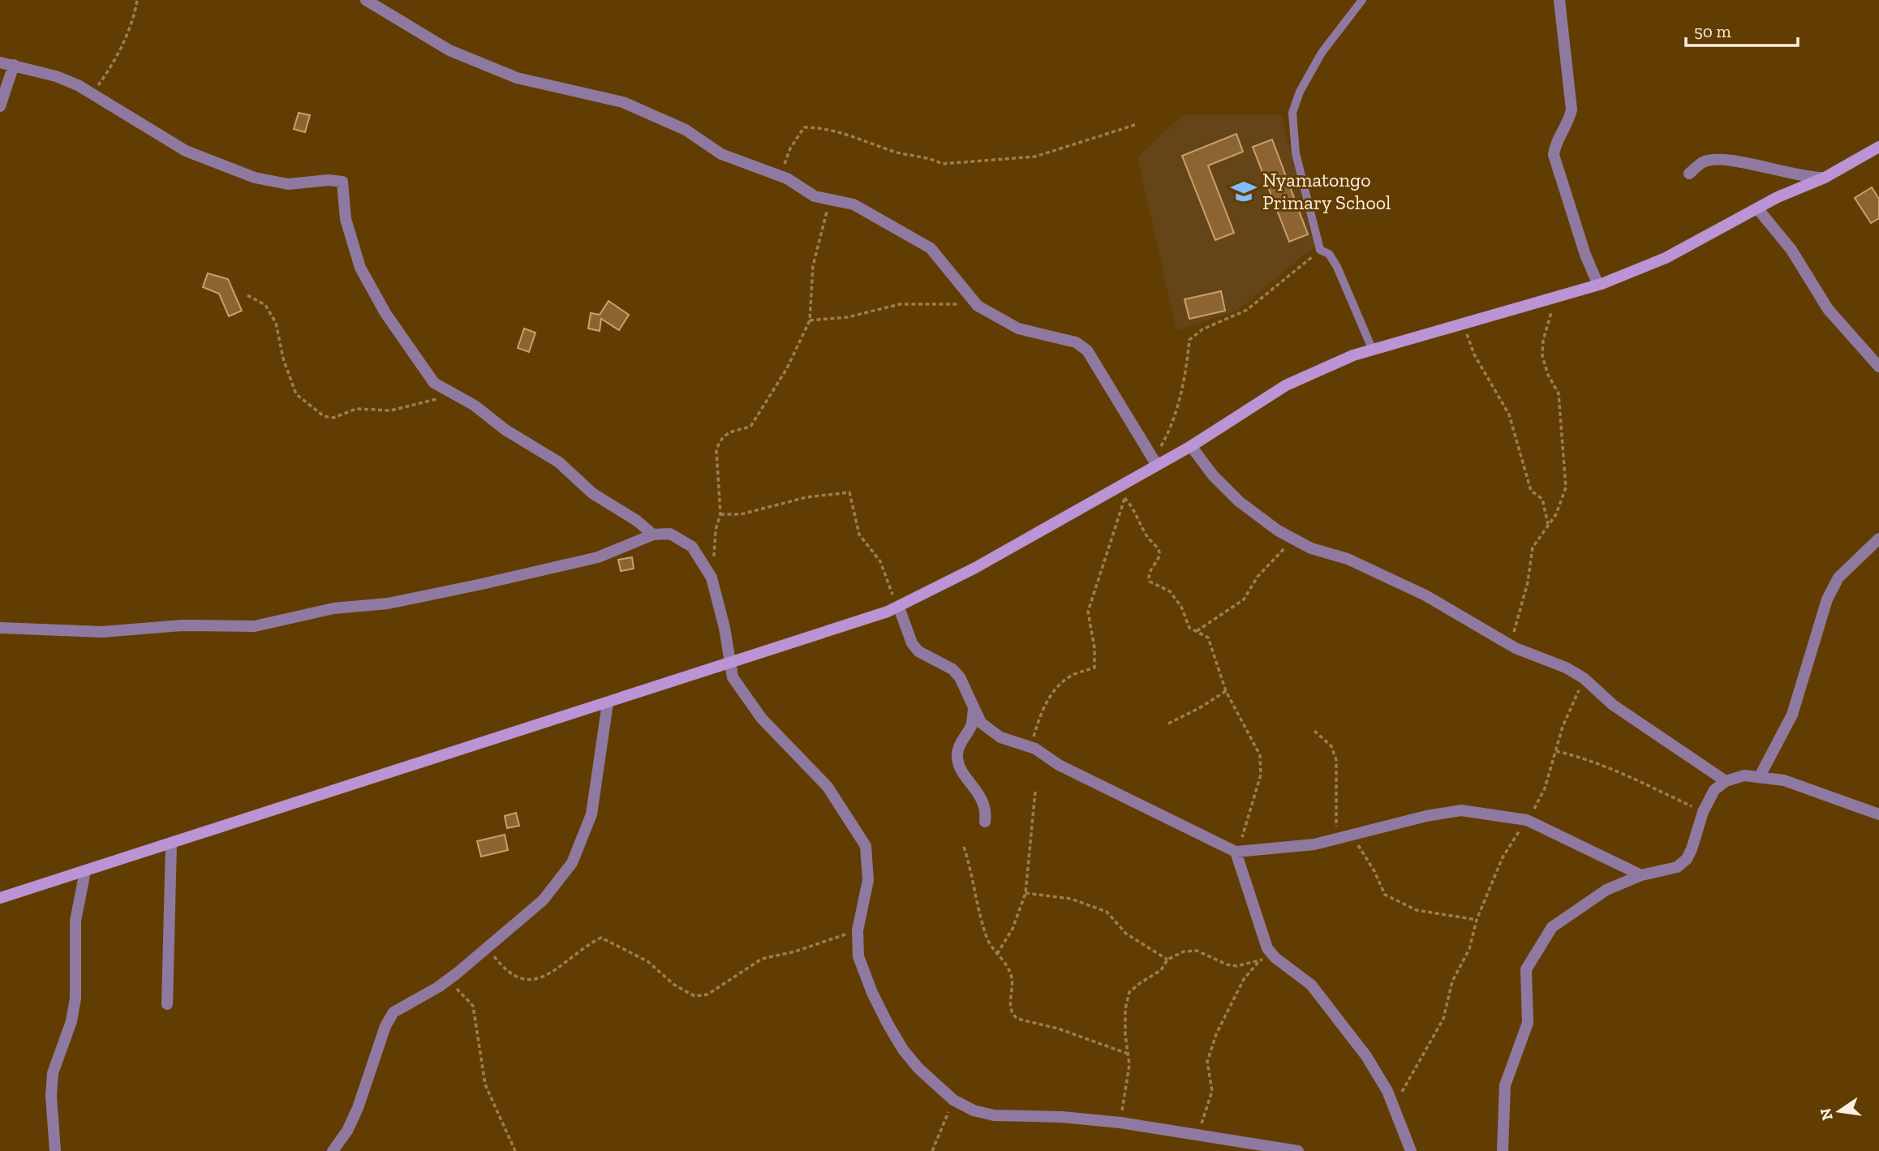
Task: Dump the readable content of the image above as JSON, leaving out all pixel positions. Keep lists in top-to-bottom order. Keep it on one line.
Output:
{"places":{"school or university":["Nyamatongo Primary School"]},"scale_bar":"50 m","north":"left"}
